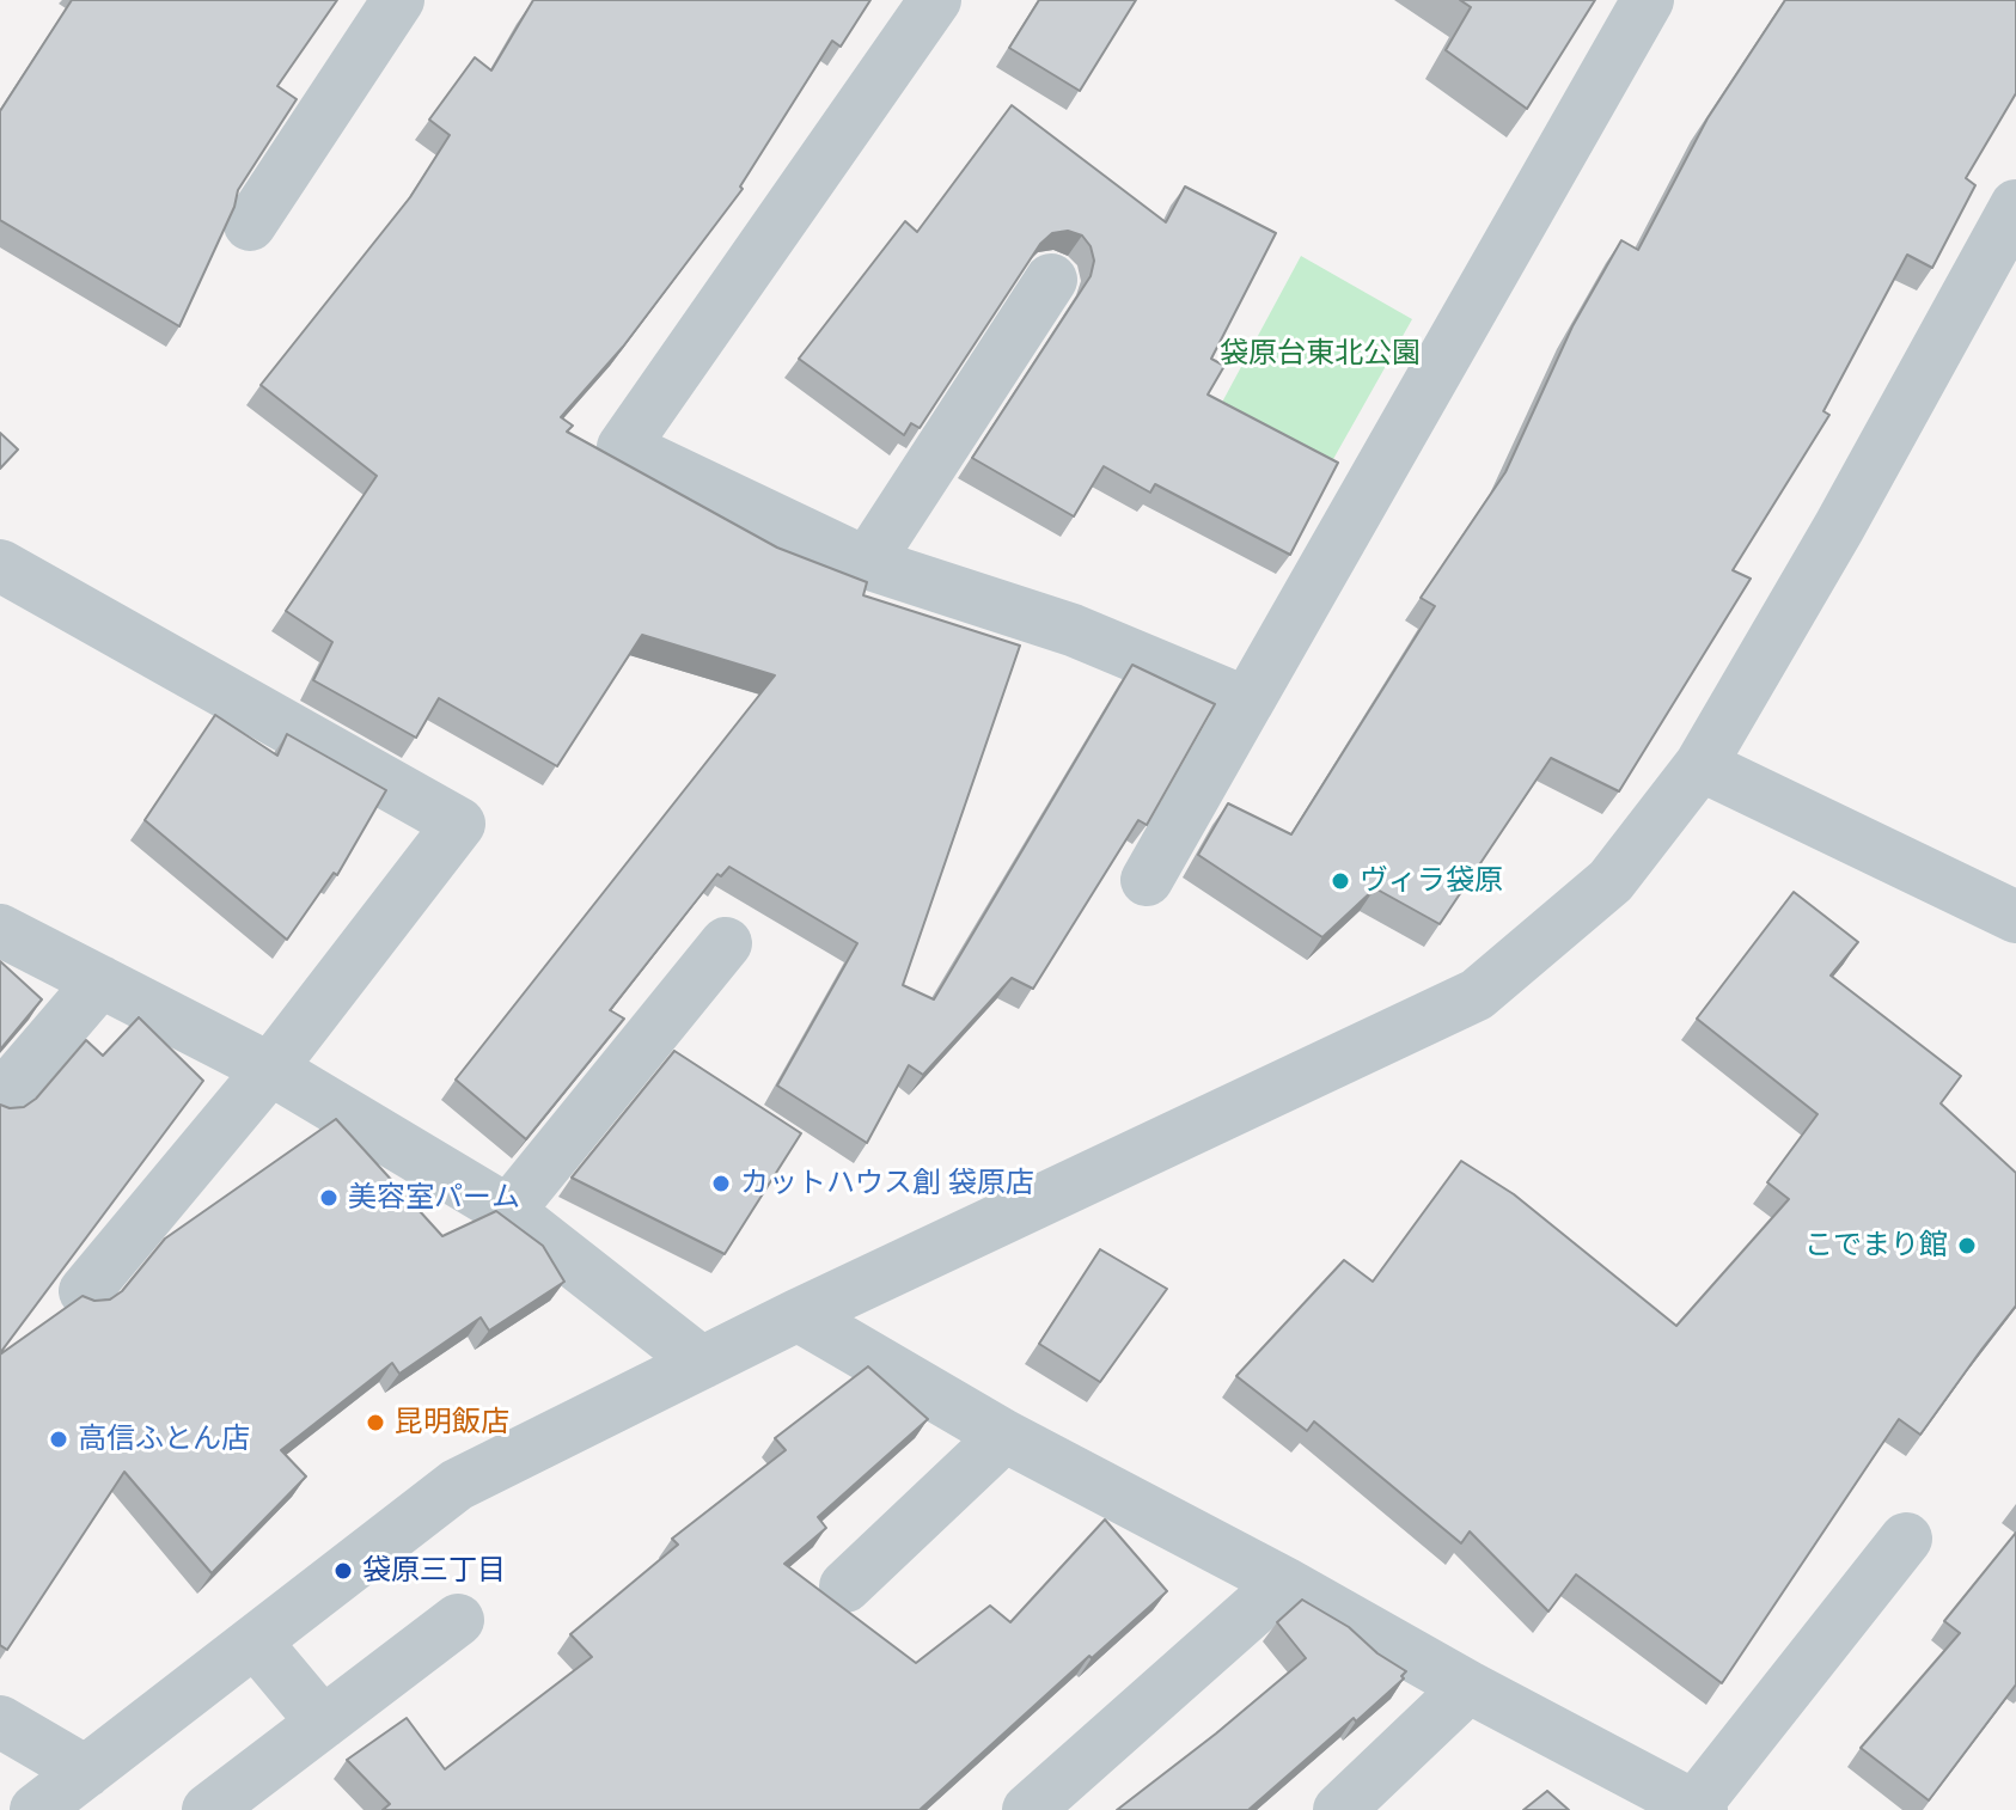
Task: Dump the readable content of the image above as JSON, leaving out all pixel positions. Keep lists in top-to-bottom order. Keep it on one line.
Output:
{"parks":["袋原台東北公園"],"places":["ヴィラ袋原","カットハウス創 袋原店","美容室パーム","こでまり館","昆明飯店","高信ふとん店","袋原三丁目"]}
